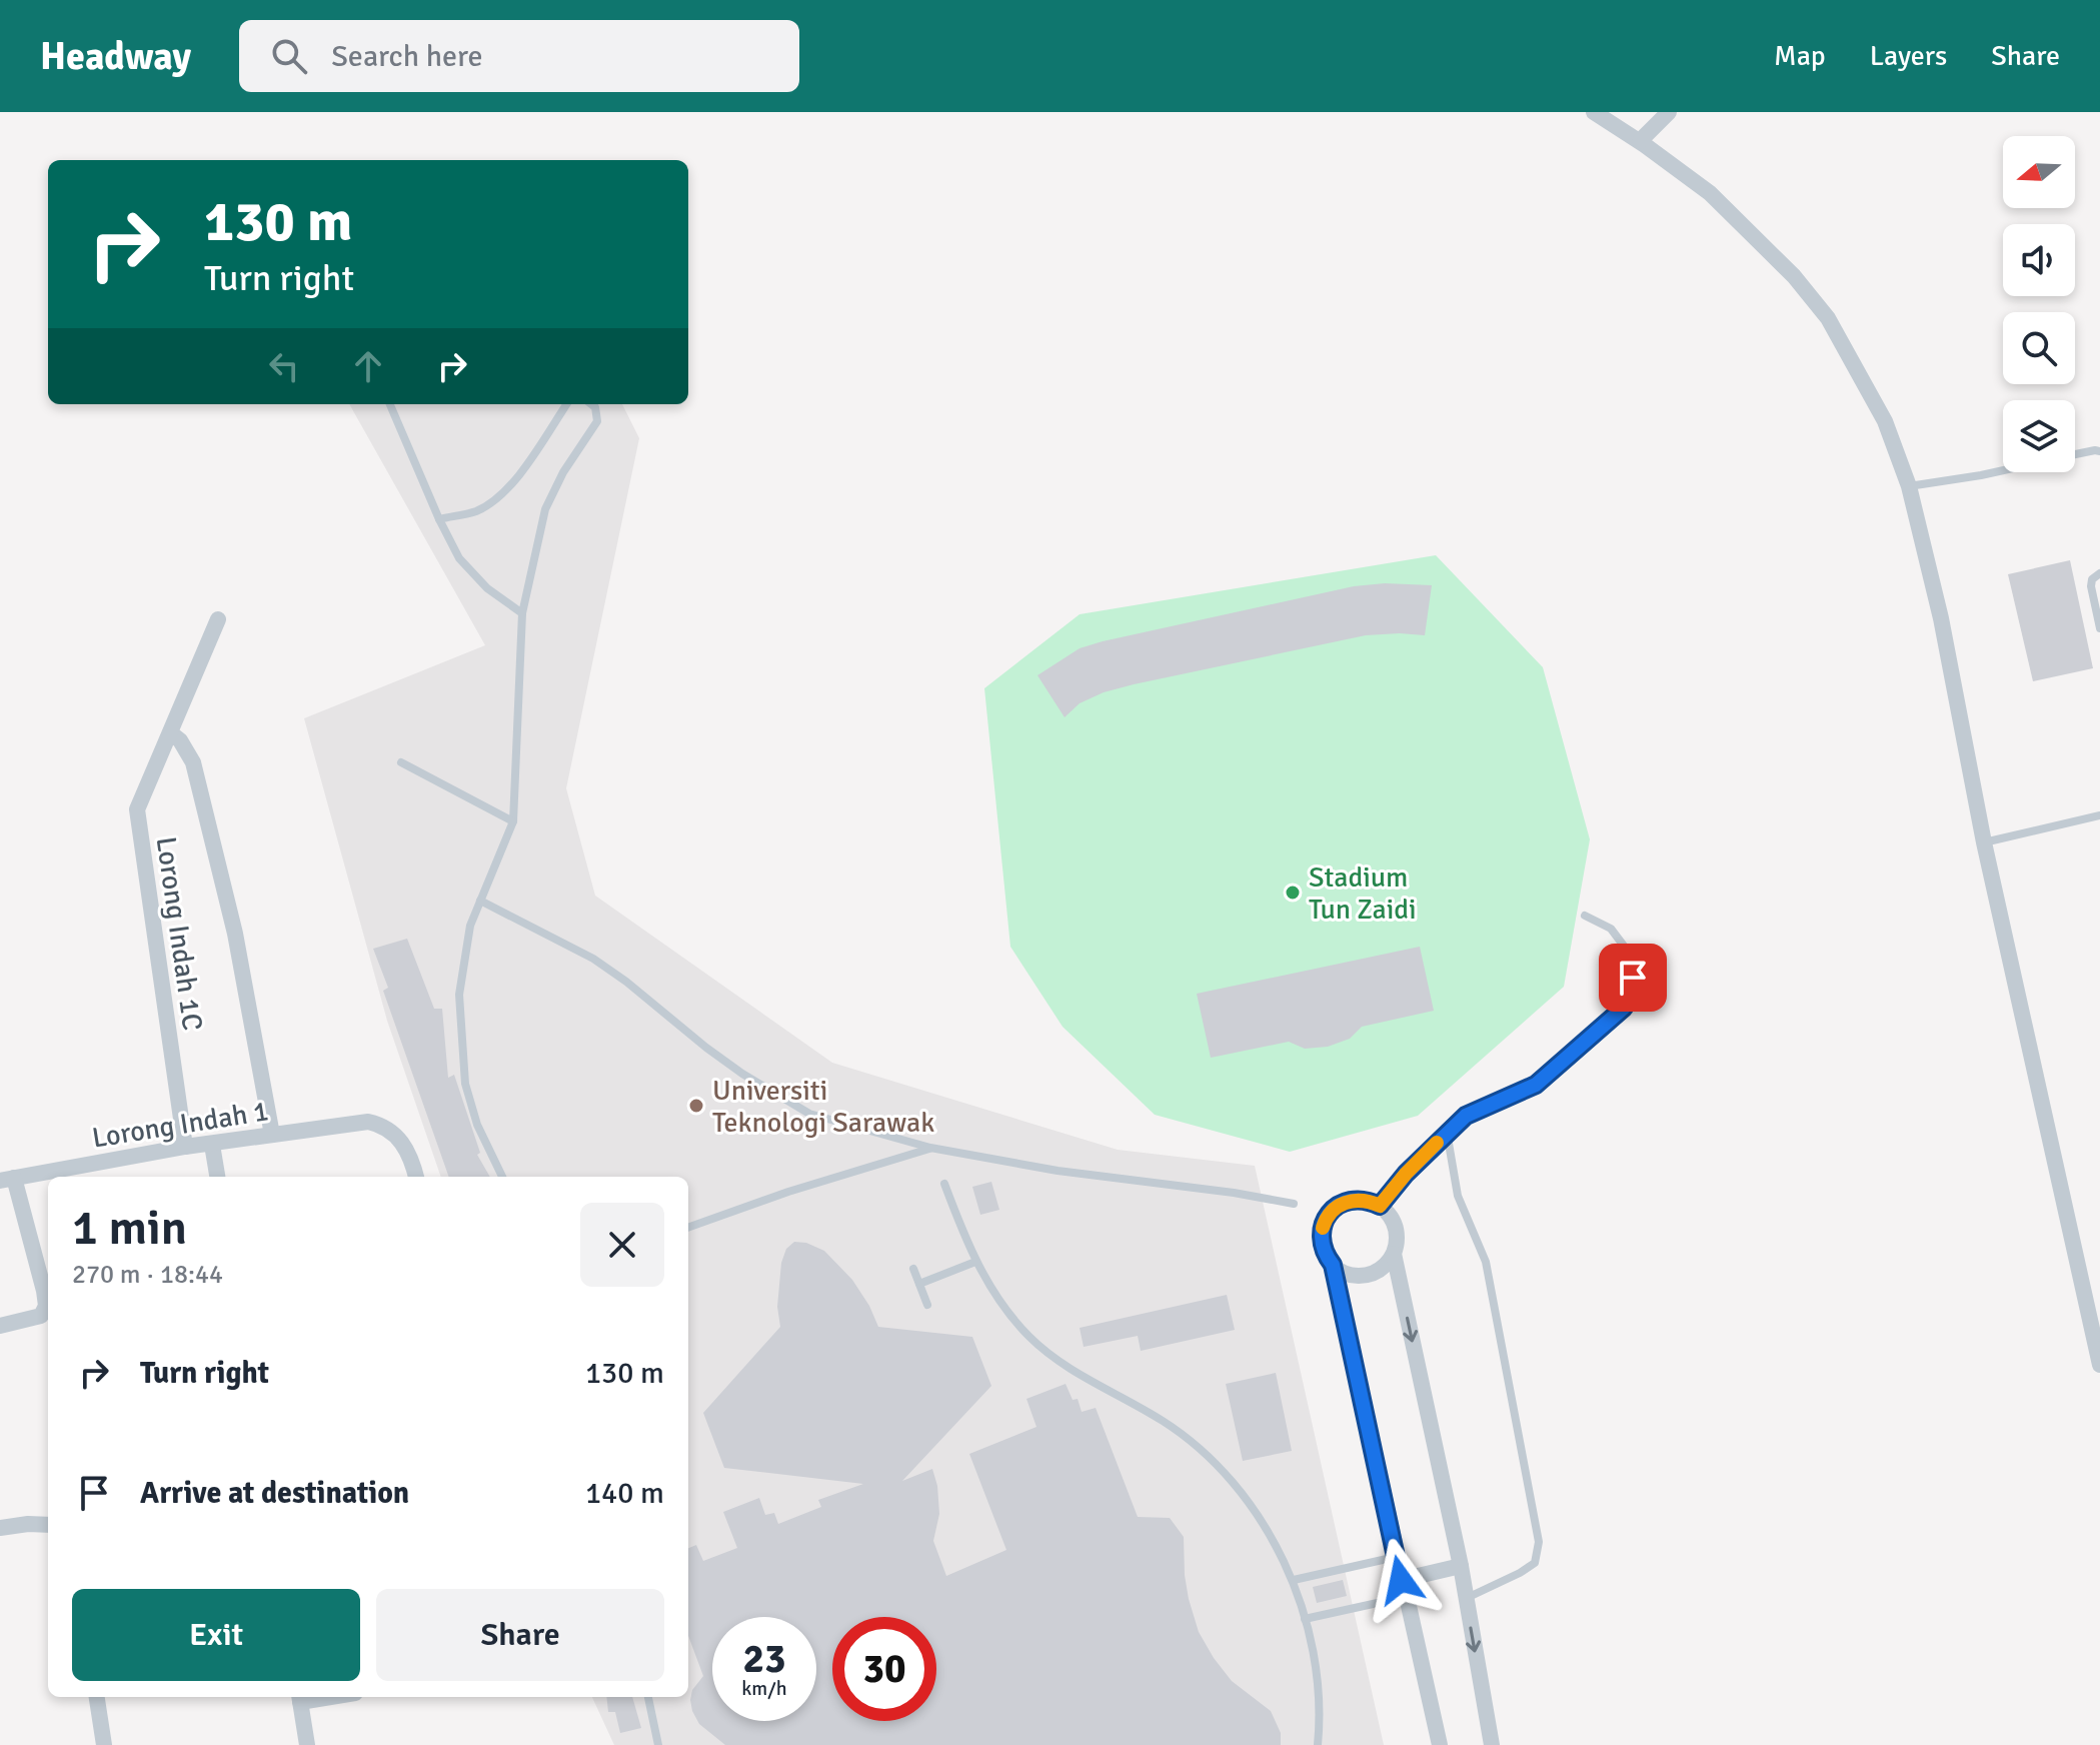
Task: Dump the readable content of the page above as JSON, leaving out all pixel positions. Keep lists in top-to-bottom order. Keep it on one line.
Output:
{"streets":{"street":["Lorong Indah 1C","Lorong Indah 1"]},"crossings":[["Lorong Indah 1C","Lorong Indah 1"]],"places":["Stadium Tun Zaidi","Universiti Teknologi Sarawak"],"north":"left","page":{"header":"Headway","search":"Search here","nav":["Map","Layers","Share"],"turn":["130 m","Turn right"],"heading":["1 min","270 m · 18:44"],"list":[{"name":"Turn right","value":"130 m"},{"name":"Arrive at destination","value":"140 m"}],"buttons":["Exit","Share"],"speed":"23 km/h","limit":"30"}}
